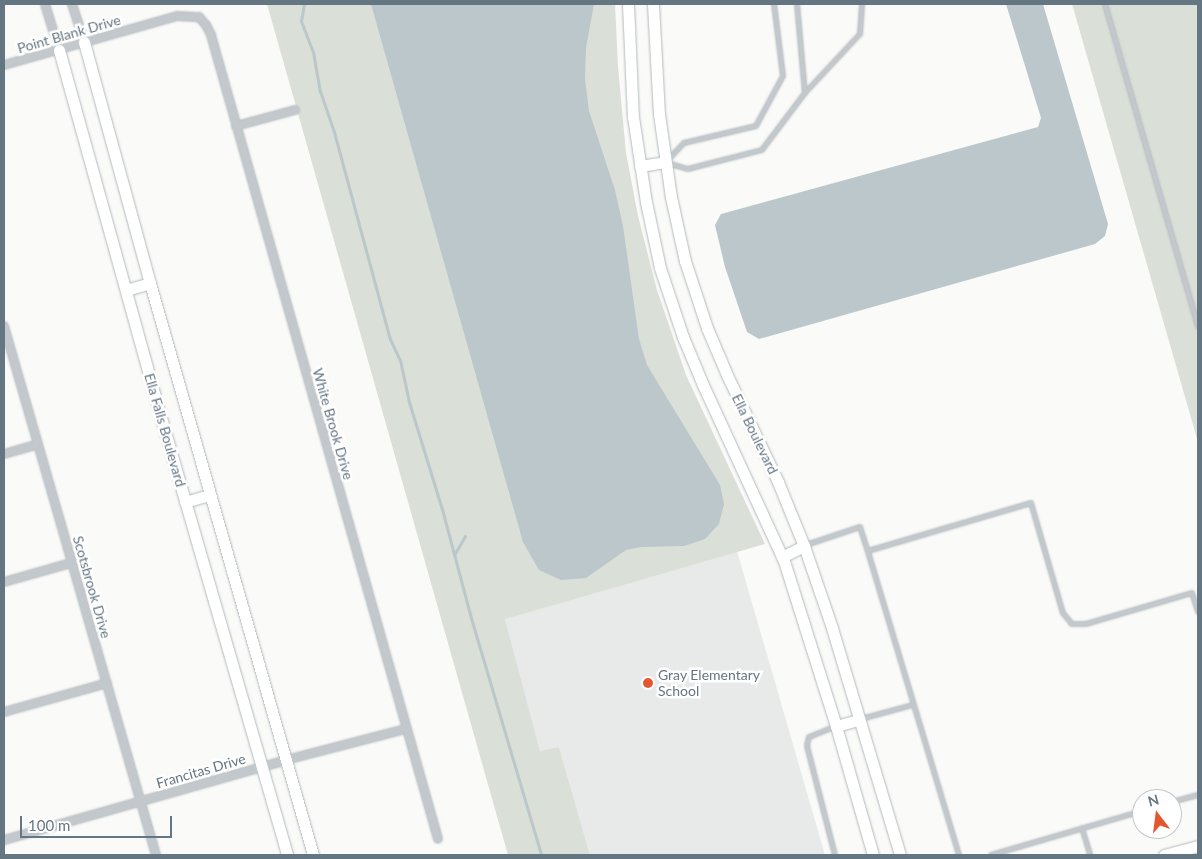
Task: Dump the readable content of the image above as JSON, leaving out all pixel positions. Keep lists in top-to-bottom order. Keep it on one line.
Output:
{"streets":{"main road":["Ella Falls Boulevard","Ella Boulevard"],"street":["Point Blank Drive","White Brook Drive","Scotsbrook Drive","Francitas Drive"]},"crossings":[["Point Blank Drive","White Brook Drive"],["Point Blank Drive","Ella Falls Boulevard"],["White Brook Drive","Francitas Drive"],["Ella Falls Boulevard","Francitas Drive"],["Scotsbrook Drive","Francitas Drive"]],"places":["Gray Elementary School"],"scale_bar":"100 m","north":"top"}
